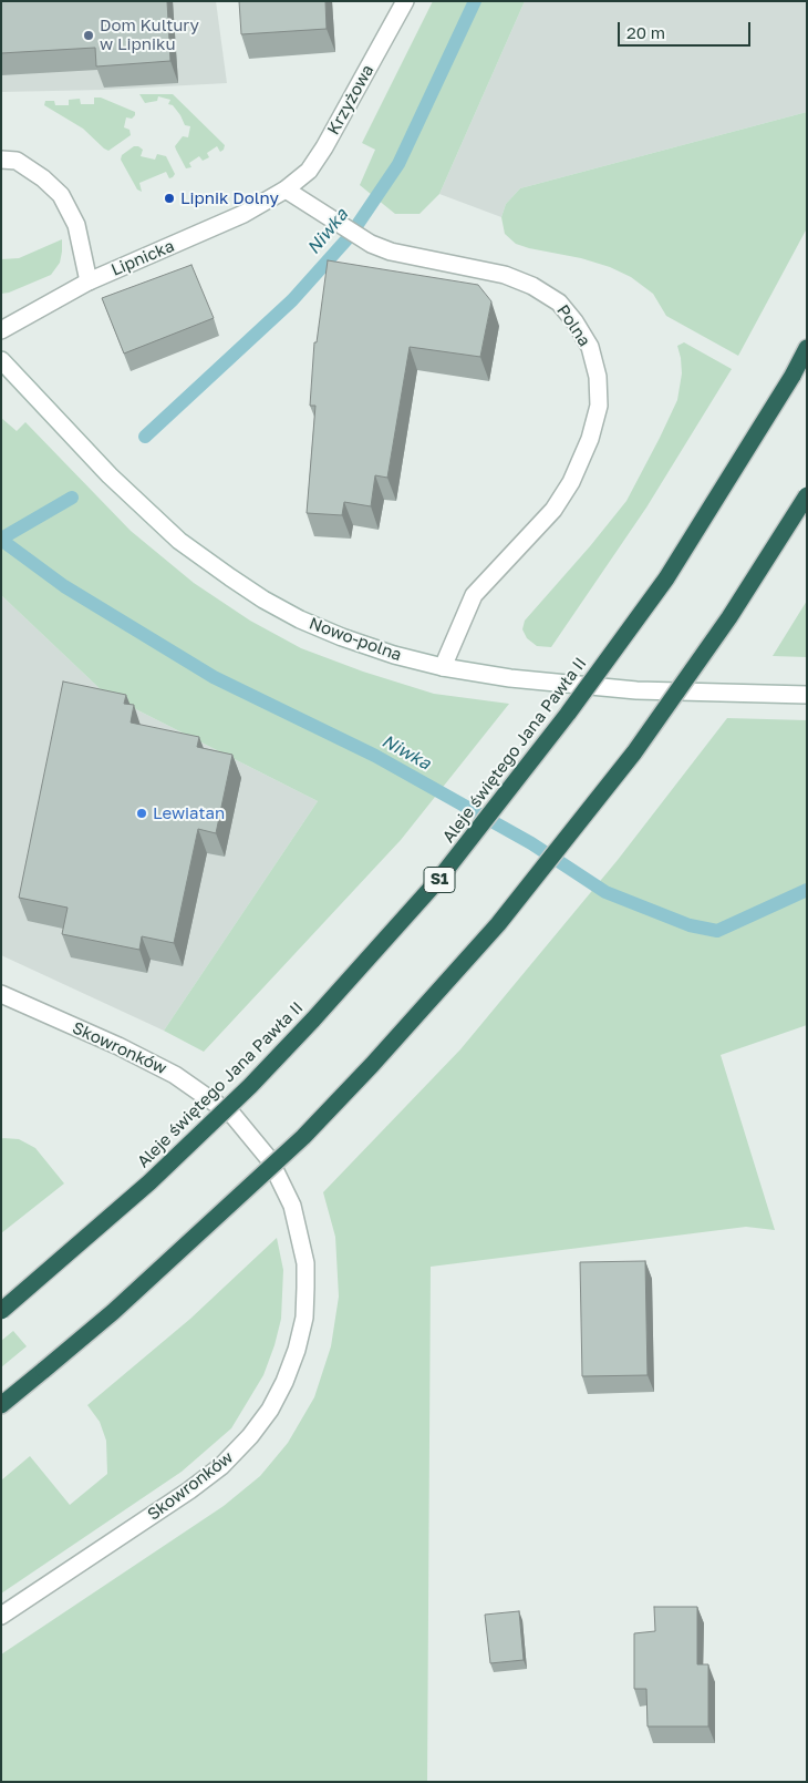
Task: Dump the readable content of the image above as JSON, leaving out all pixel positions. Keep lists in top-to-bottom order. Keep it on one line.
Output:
{"streets":{"highway":["Aleje świętego Jana Pawła II","S1"],"street":["Krzyżowa","Lipnicka","Polna","Nowo-polna","Skowronków"]},"crossings":[["Krzyżowa","Lipnicka"],["Krzyżowa","Polna"],["Lipnicka","Polna"],["Polna","Nowo-polna"]],"water":["Niwka"],"places":["Dom Kultury w Lipniku","Lipnik Dolny","Lewiatan"],"scale_bar":"20 m"}
